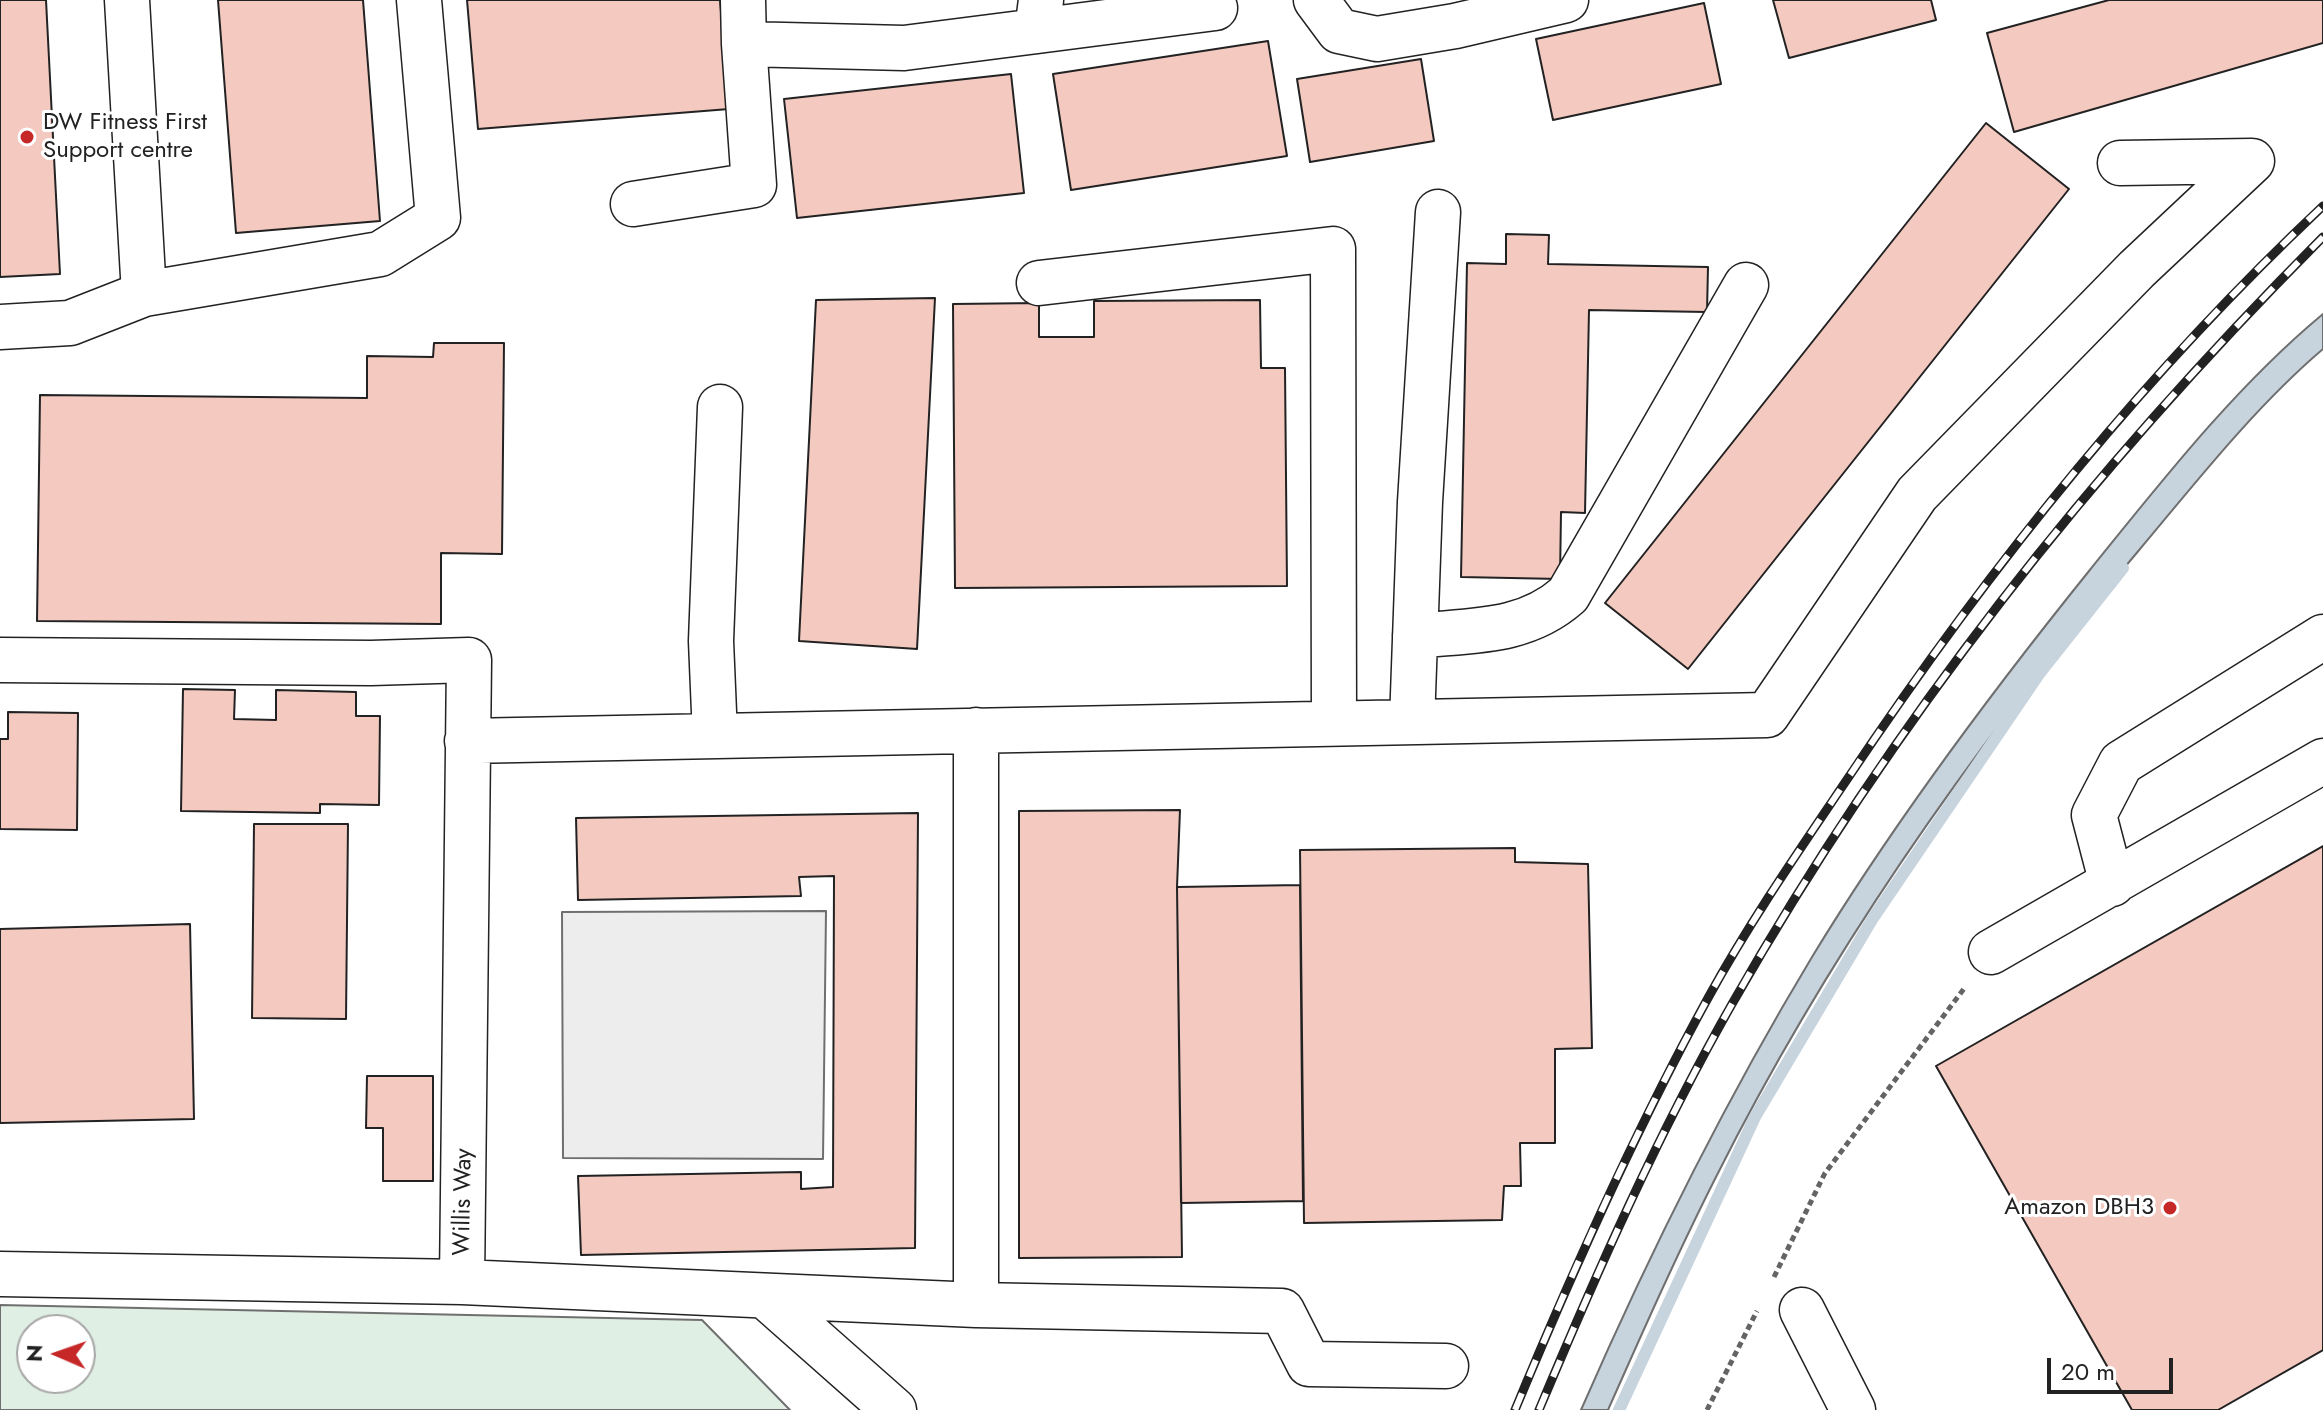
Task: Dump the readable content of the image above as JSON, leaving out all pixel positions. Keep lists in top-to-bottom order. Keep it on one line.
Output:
{"streets":{"street":["Willis Way"]},"places":["DW Fitness First Support centre","Amazon DBH3"],"scale_bar":"20 m","north":"left"}
